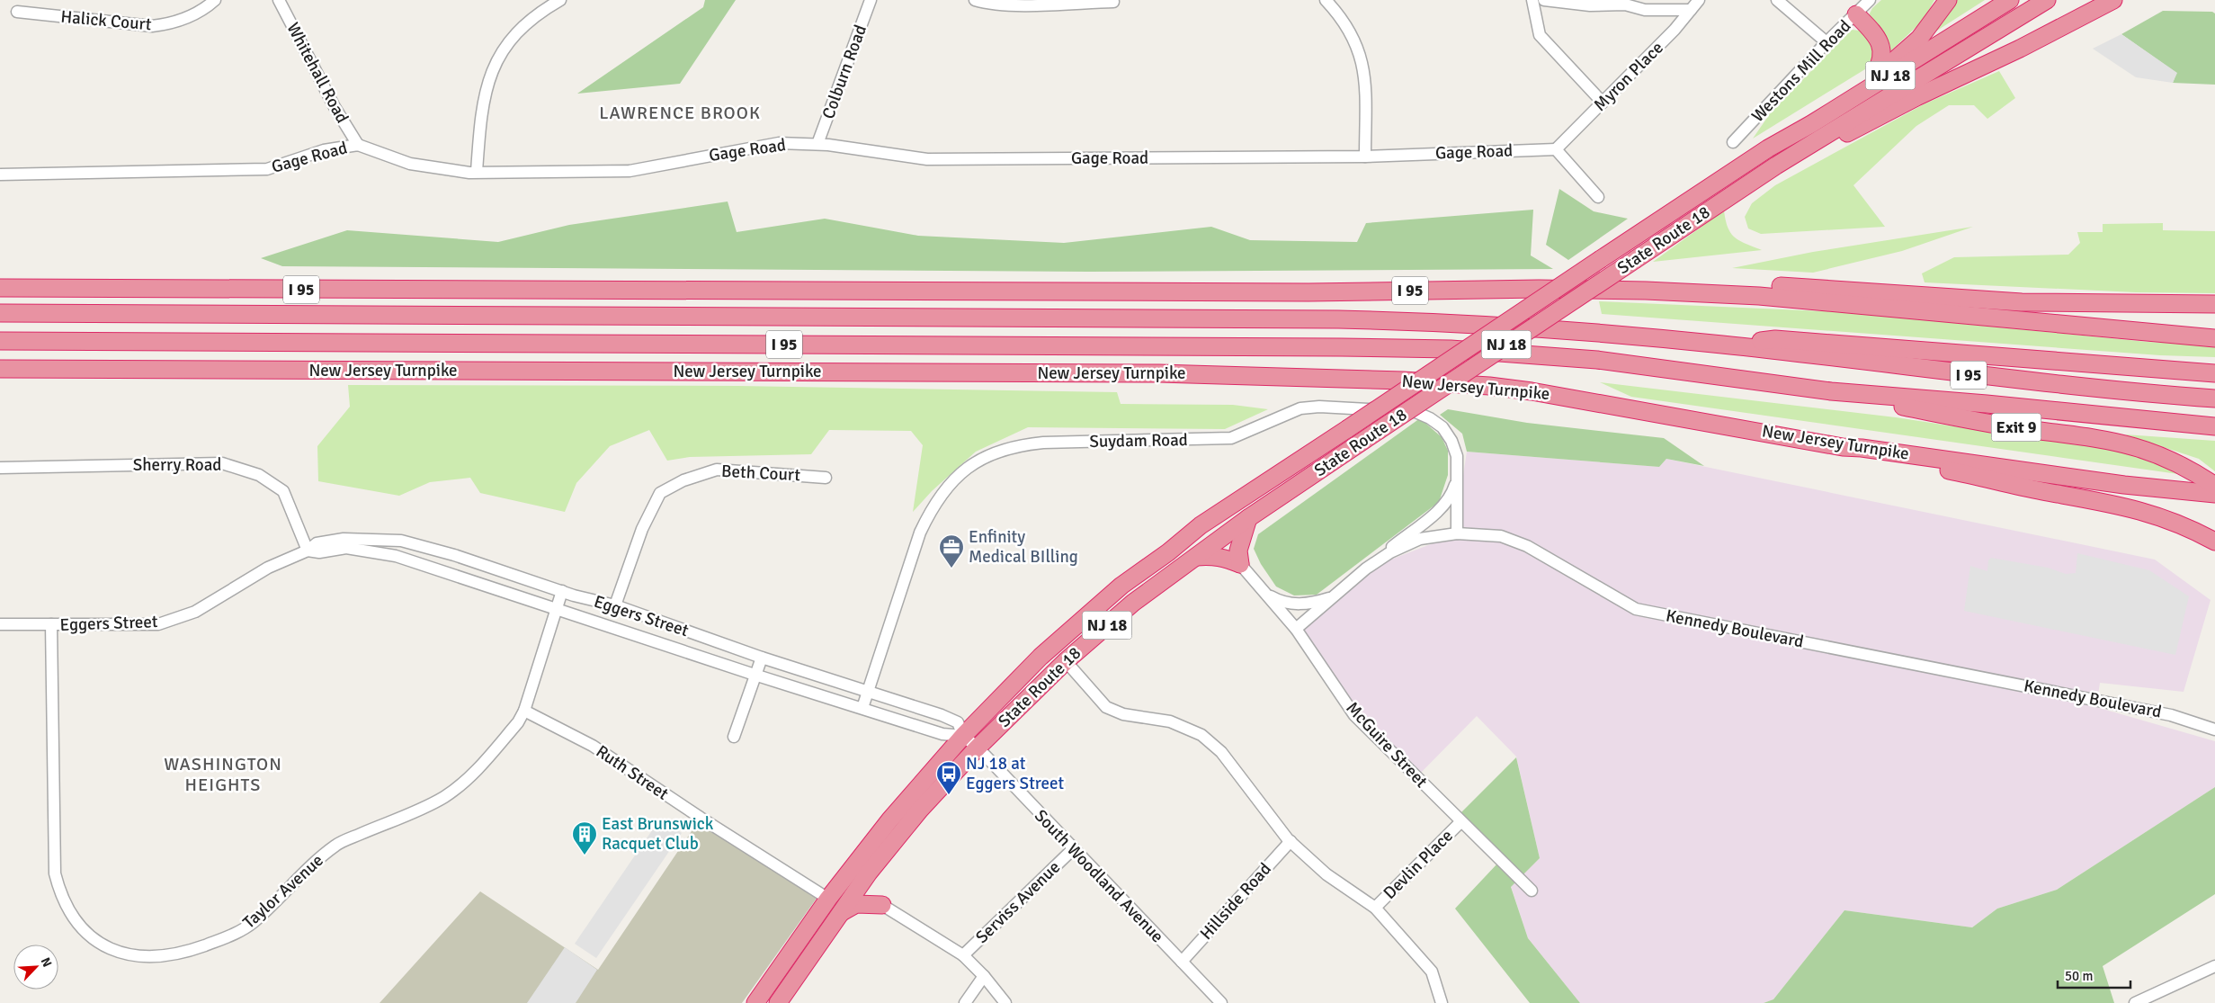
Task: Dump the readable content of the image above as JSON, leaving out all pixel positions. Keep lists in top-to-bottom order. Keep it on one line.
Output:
{"streets":{"highway":["NJ 18","State Route 18","I 95","New Jersey Turnpike","Exit 9"],"street":["Halick Court","Westons Mill Road","Colburn Road","Whitehall Road","Myron Place","Gage Road","Suydam Road","Sherry Road","Beth Court","Eggers Street","Kennedy Boulevard","McGuire Street","Ruth Street","Devlin Place","South Woodland Avenue","Taylor Avenue","Hillside Road","Serviss Avenue"]},"crossings":[["Colburn Road","Gage Road"],["Whitehall Road","Gage Road"],["Myron Place","Gage Road"],["State Route 18","Eggers Street"],["State Route 18","Ruth Street"],["State Route 18","South Woodland Avenue"],["New Jersey Turnpike","Exit 9"],["Suydam Road","Eggers Street"],["Suydam Road","Kennedy Boulevard"],["Sherry Road","Eggers Street"],["Beth Court","Eggers Street"],["Eggers Street","South Woodland Avenue"],["Eggers Street","Taylor Avenue"],["Kennedy Boulevard","McGuire Street"],["McGuire Street","Devlin Place"],["Ruth Street","Taylor Avenue"],["South Woodland Avenue","Hillside Road"],["South Woodland Avenue","Serviss Avenue"]],"districts":["LAWRENCE BROOK","WASHINGTON HEIGHTS"],"places":{"office":["Enfinity Medical BIlling"],"bus stop":["NJ 18 at Eggers Street"],"building":["East Brunswick Racquet Club"]},"scale_bar":"50 m","north":"top right"}
